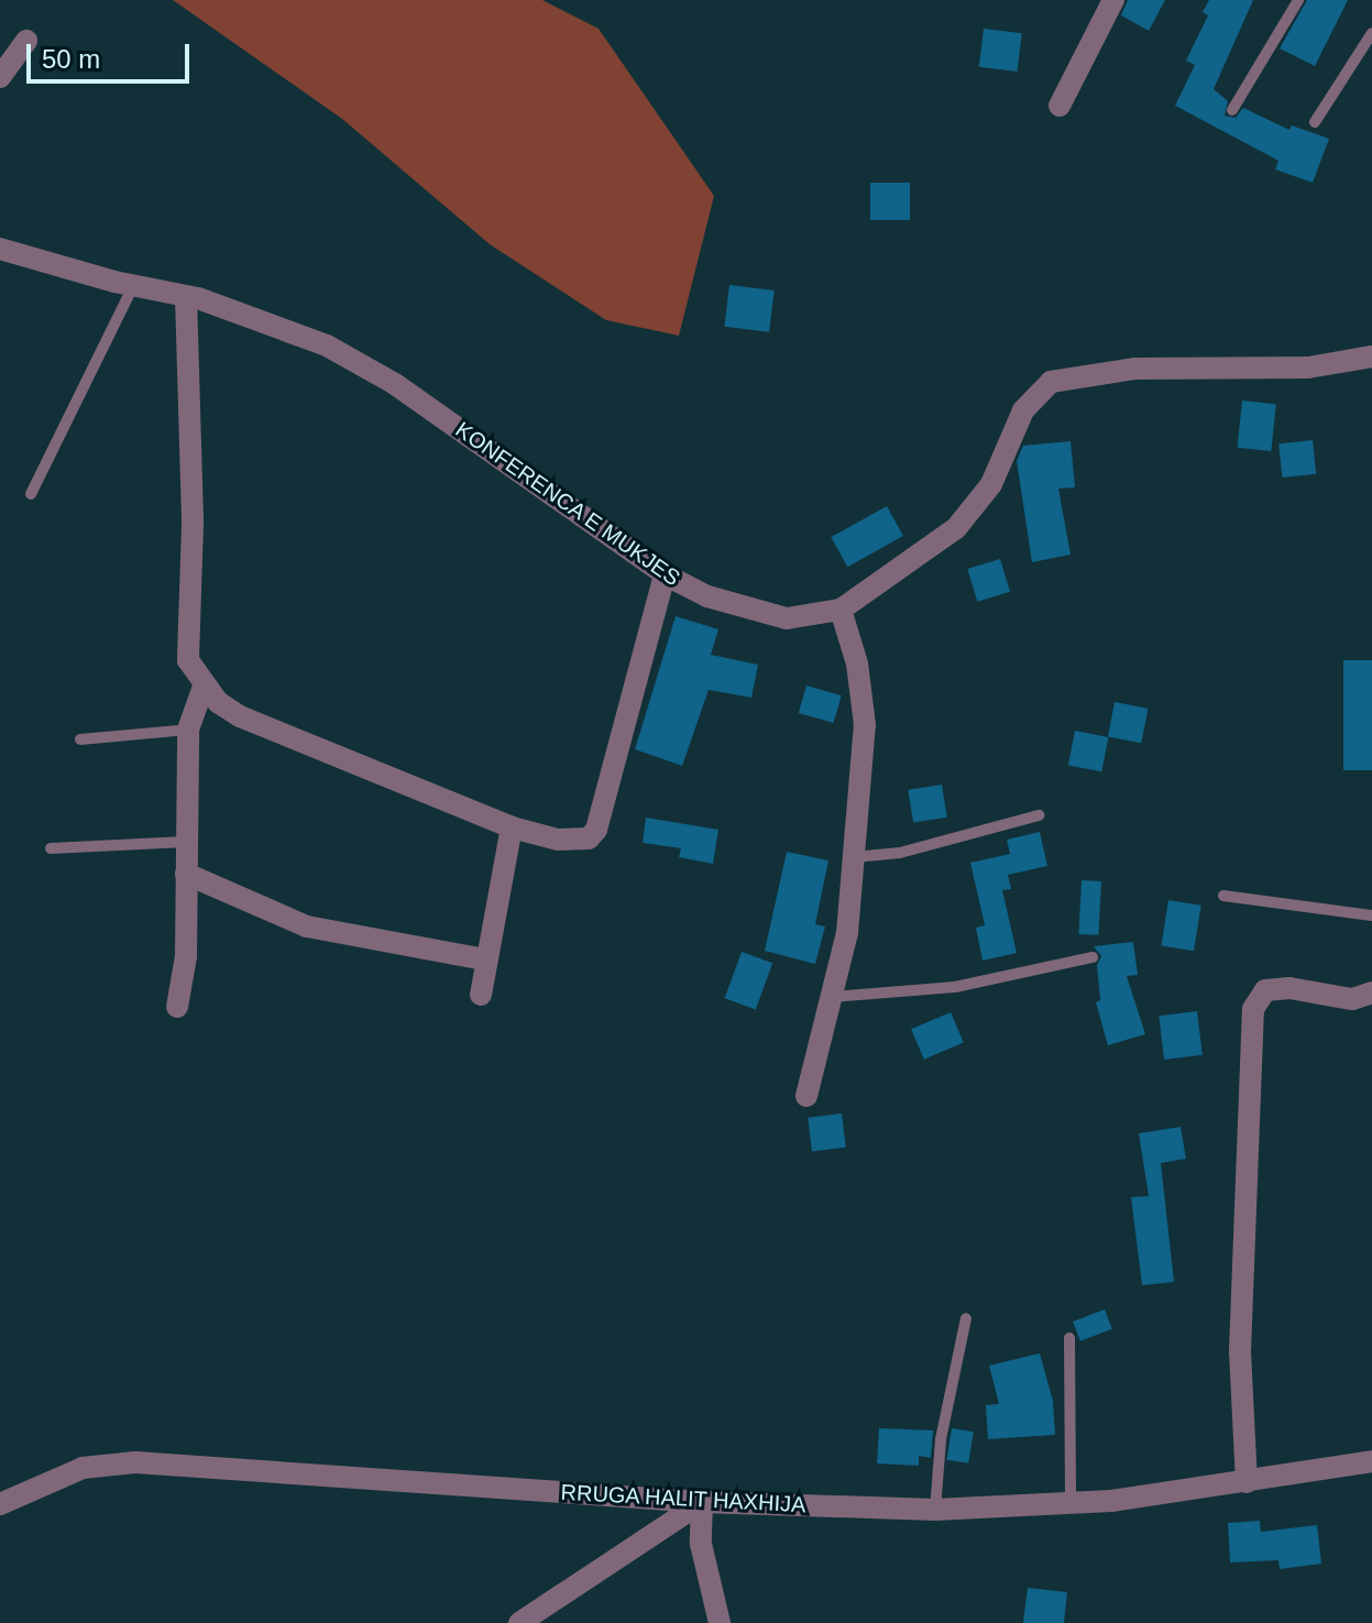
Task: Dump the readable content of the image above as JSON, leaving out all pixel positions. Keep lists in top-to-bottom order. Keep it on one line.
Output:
{"streets":{"street":["KONFERENCA E MUKJES","RRUGA HALIT HAXHIJA"]},"scale_bar":"50 m"}
